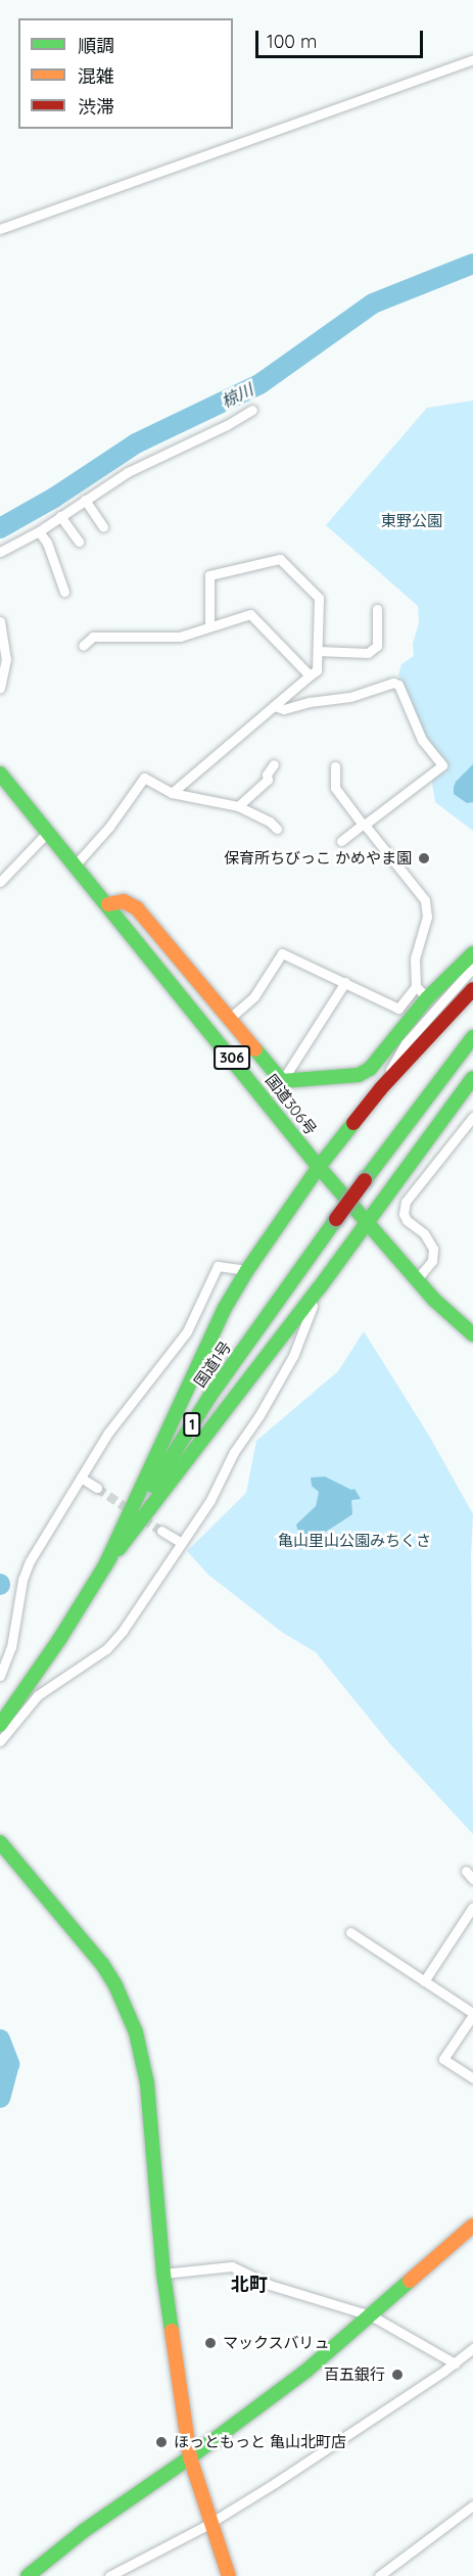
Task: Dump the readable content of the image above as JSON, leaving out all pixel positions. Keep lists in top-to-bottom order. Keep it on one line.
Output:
{"streets":{"main road":["306","国道306号","国道1号","1"]},"districts":["北町"],"water":["椋川"],"parks":["東野公園","亀山里山公園みちくさ"],"places":["保育所ちびっこ かめやま園","マックスバリュ","百五銀行","ほっともっと 亀山北町店"],"legend":["順調","混雑","渋滞"],"scale_bar":"100 m"}
